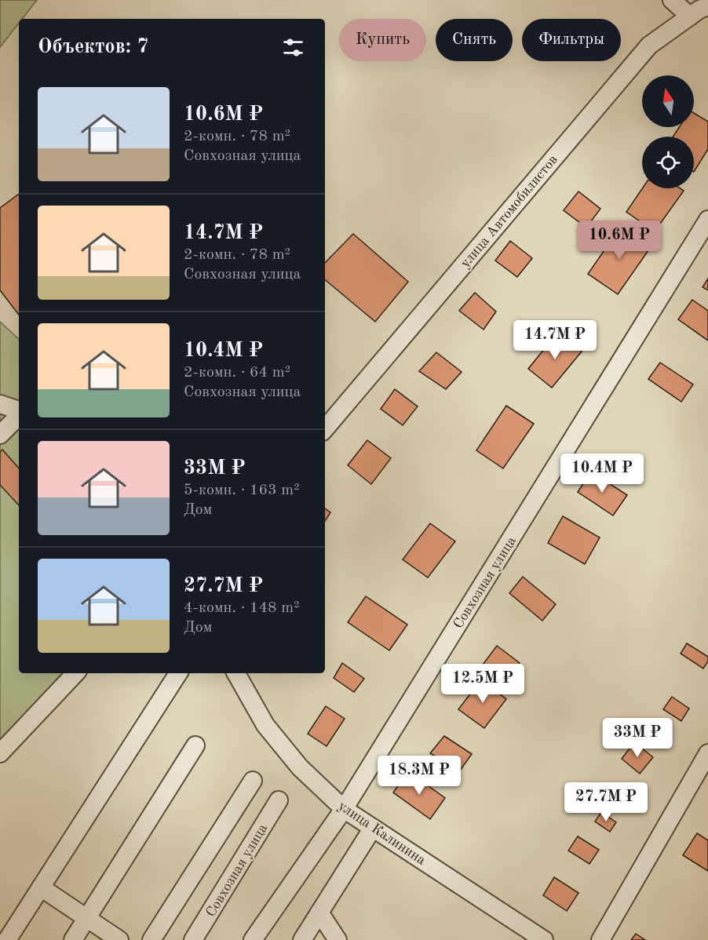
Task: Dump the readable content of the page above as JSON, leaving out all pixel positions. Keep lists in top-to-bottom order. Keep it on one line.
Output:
{"streets":{"street":["улица Автомобилистов","Совхозная улица","улица Калинина"]},"crossings":[["Совхозная улица","улица Калинина"]],"north":"top","page":{"chip":["Купить","Снять","Фильтры"],"heading":"Объектов: 7","list":[{"name":"10.6M ₽","note":"2-комн. · 78 m² · Совхозная улица"},{"name":"14.7M ₽","note":"2-комн. · 78 m² · Совхозная улица"},{"name":"10.4M ₽","note":"2-комн. · 64 m² · Совхозная улица"},{"name":"33M ₽","note":"5-комн. · 163 m² · Дом"},{"name":"27.7M ₽","note":"4-комн. · 148 m² · Дом"}],"price":["10.6M ₽","14.7M ₽","10.4M ₽","12.5M ₽","33M ₽","18.3M ₽","27.7M ₽"]}}
